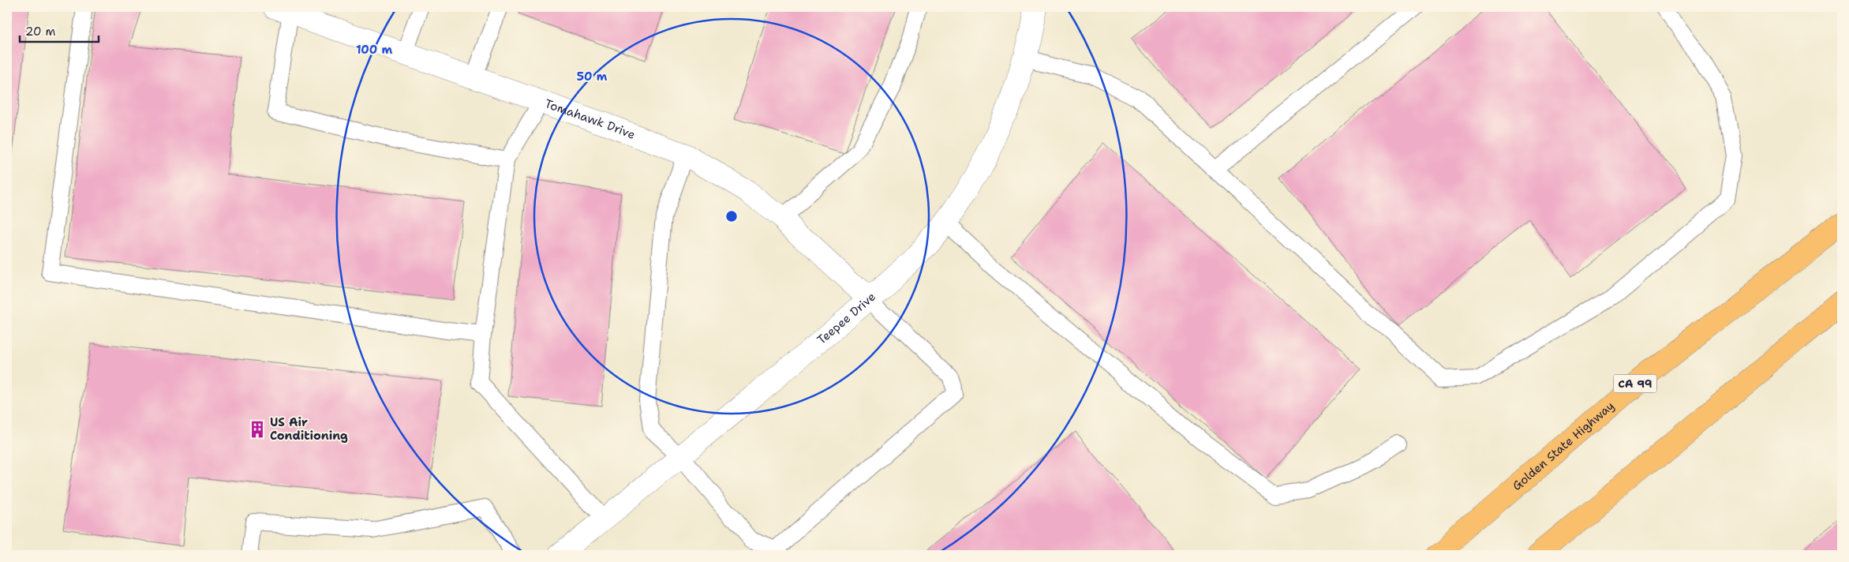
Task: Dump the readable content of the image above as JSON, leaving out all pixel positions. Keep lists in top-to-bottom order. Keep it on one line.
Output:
{"streets":{"highway":["CA 99","Golden State Highway"],"street":["Tomahawk Drive","Teepee Drive"]},"crossings":[["Tomahawk Drive","Teepee Drive"]],"places":{"building":["US Air Conditioning"]},"scale_bar":"20 m","rings":["100 m","50 m"]}
